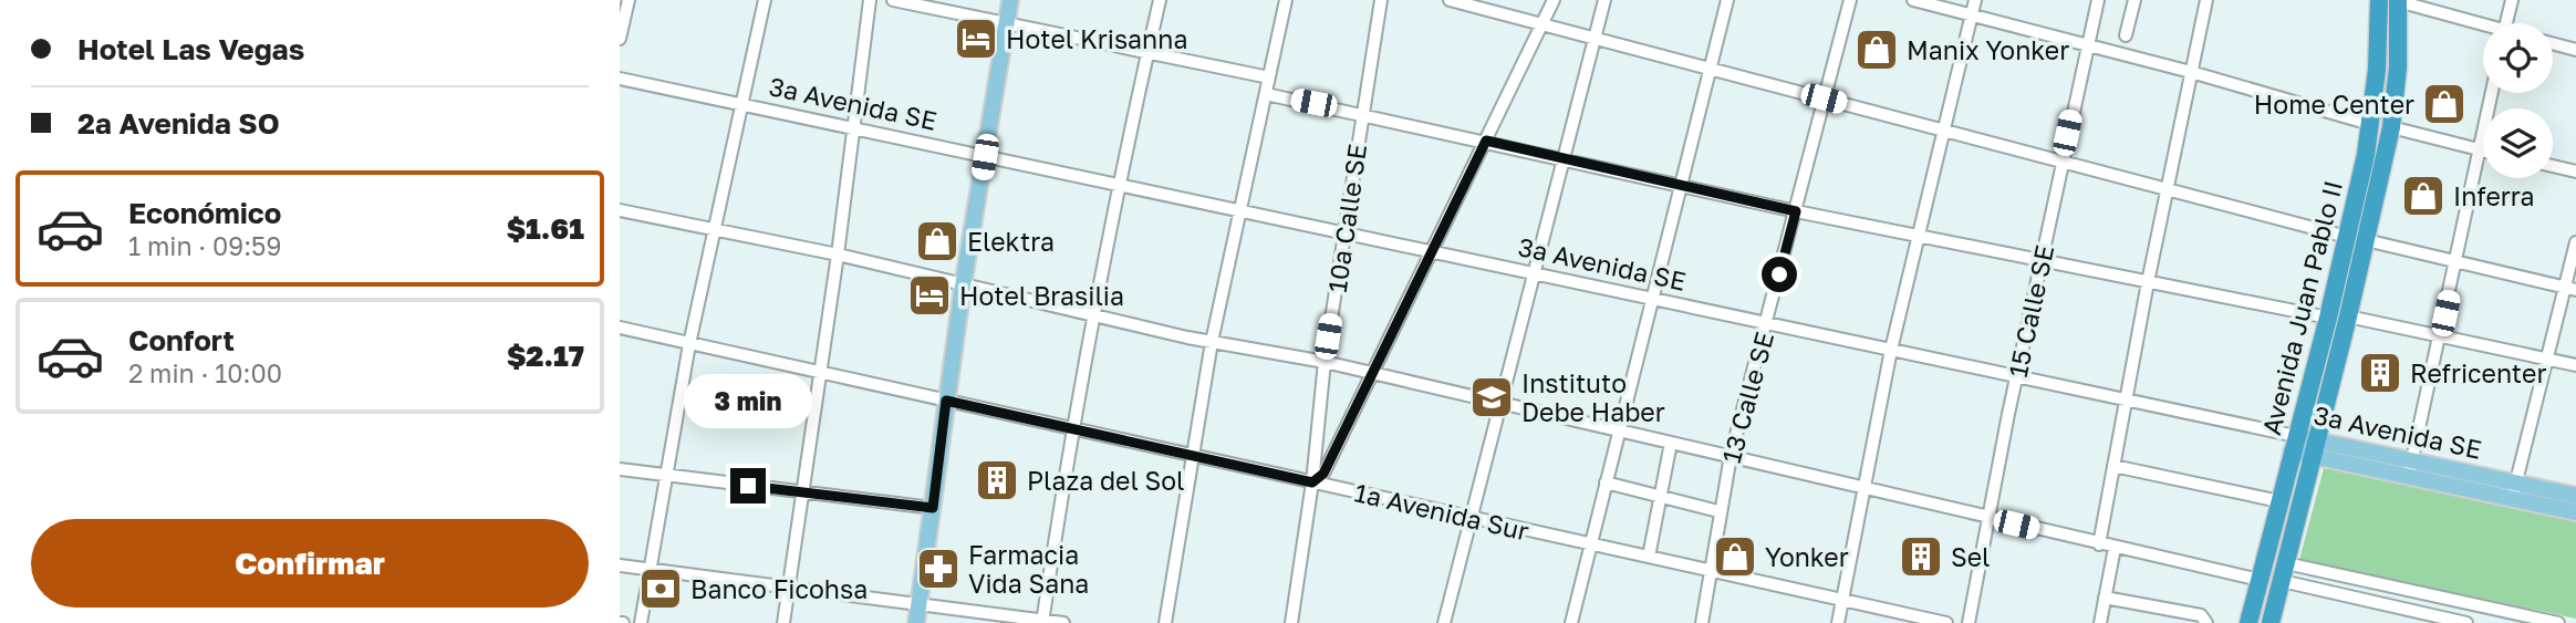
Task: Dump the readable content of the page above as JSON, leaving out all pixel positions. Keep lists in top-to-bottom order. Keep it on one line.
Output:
{"streets":{"highway":["Avenida Juan Pablo II"],"main road":["3a Avenida SE"],"street":["10a Calle SE","15 Calle SE","13 Calle SE","1a Avenida Sur"]},"crossings":[["3a Avenida SE","10a Calle SE"],["3a Avenida SE","Avenida Juan Pablo II"],["3a Avenida SE","15 Calle SE"],["3a Avenida SE","13 Calle SE"],["10a Calle SE","1a Avenida Sur"],["13 Calle SE","1a Avenida Sur"]],"places":{"hotel":["Hotel Krisanna","Hotel Brasilia"],"shop":["Manix Yonker","Home Center","Inferra","Elektra","Yonker"],"building":["Refricenter","Plaza del Sol","Sel"],"school or university":["Instituto Debe Haber"],"pharmacy":["Farmacia Vida Sana"],"bank":["Banco Ficohsa"]},"page":{"banner":["Hotel Las Vegas","2a Avenida SO"],"list":[{"name":"Económico","note":"1 min · 09:59","value":"$1.61"},{"name":"Confort","note":"2 min · 10:00","value":"$2.17"}],"bubble":"3 min","buttons":"Confirmar"}}
